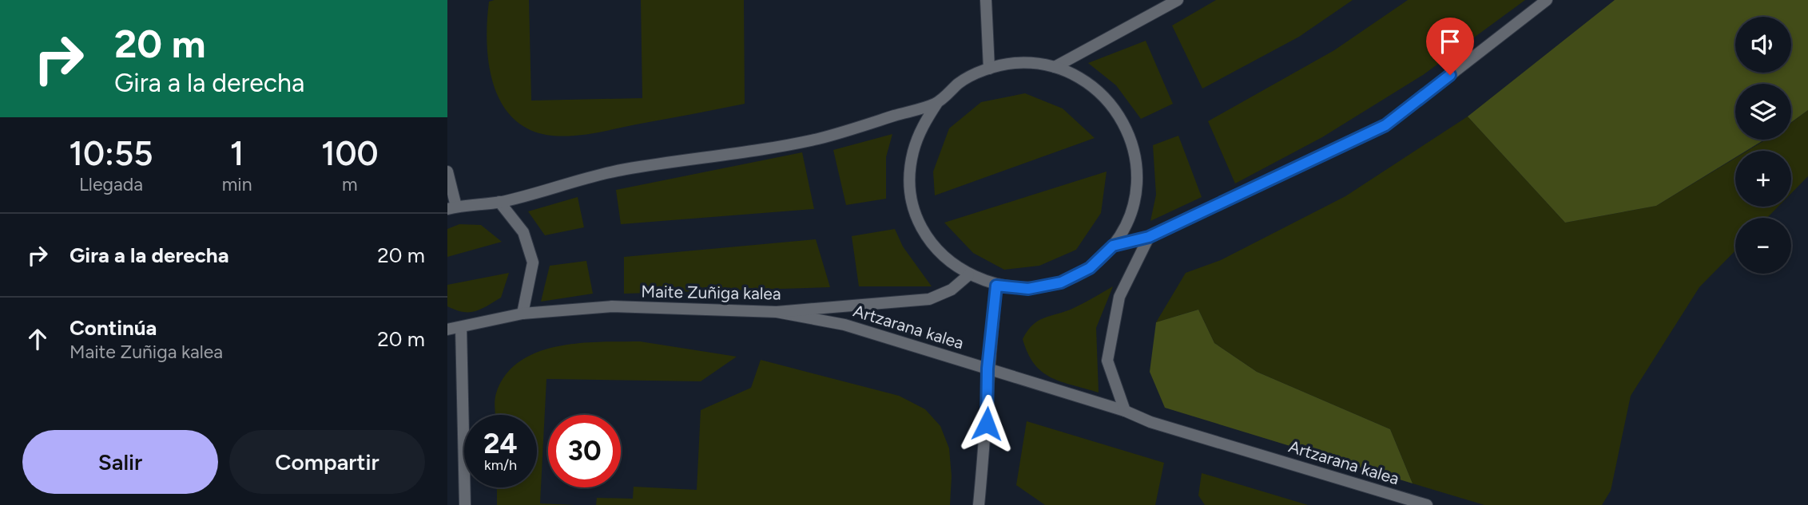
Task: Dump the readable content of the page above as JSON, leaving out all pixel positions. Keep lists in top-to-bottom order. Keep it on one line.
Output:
{"streets":{"street":["Maite Zuñiga kalea","Artzarana kalea"]},"crossings":[["Maite Zuñiga kalea","Artzarana kalea"]],"page":{"turn":["20 m","Gira a la derecha"],"map_buttons":["+","−"],"eta":["10:55","Llegada","1","min","100","m"],"list":[{"name":"Gira a la derecha","value":"20 m"},{"name":"Continúa","note":"Maite Zuñiga kalea","value":"20 m"}],"speed":"24 km/h","limit":"30","buttons":["Salir","Compartir"]}}
